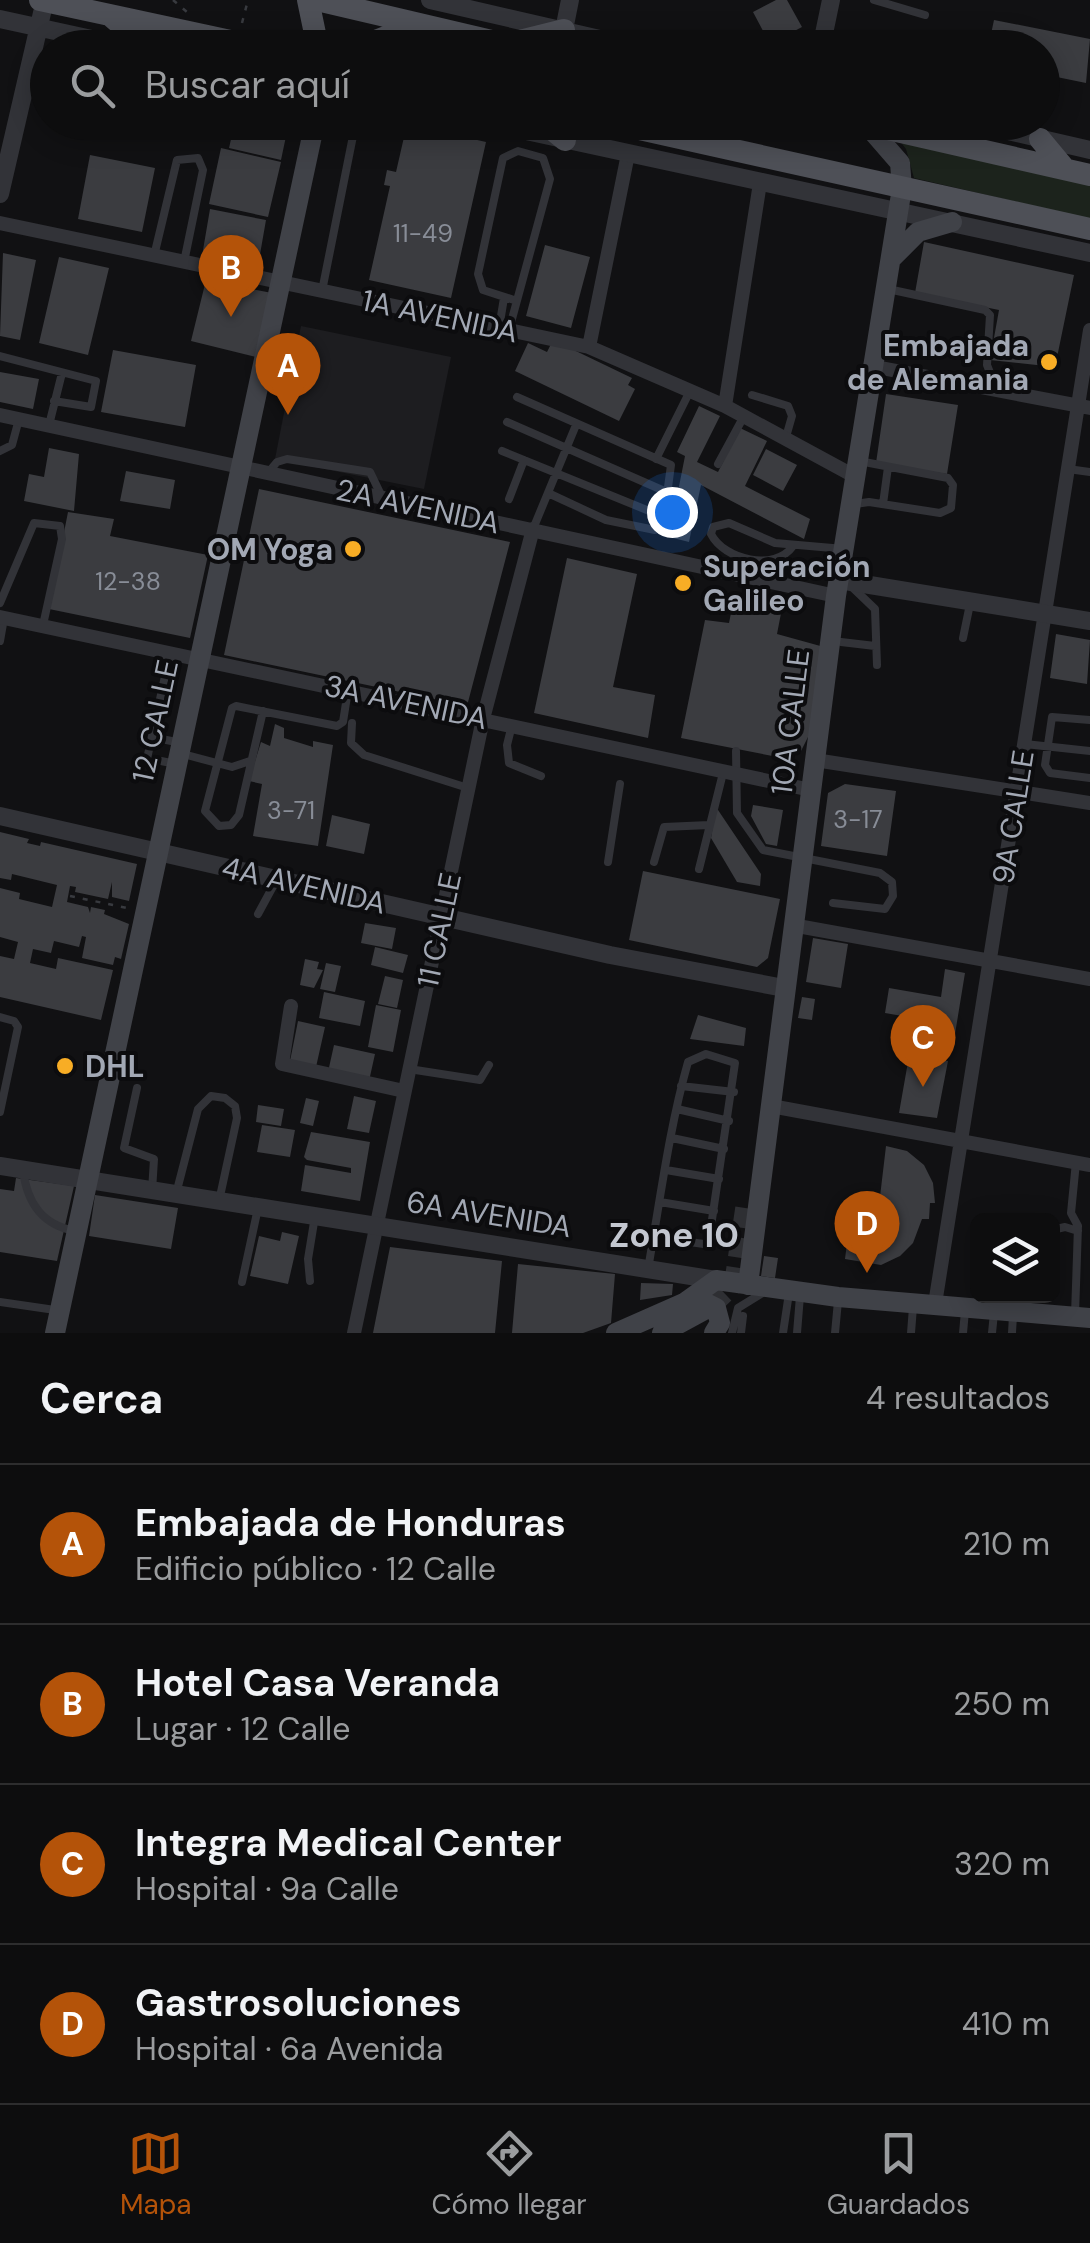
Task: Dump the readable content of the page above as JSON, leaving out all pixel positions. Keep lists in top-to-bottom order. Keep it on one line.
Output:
{"streets":{"main road":["12 CALLE","10A CALLE","6A AVENIDA"],"street":["1A AVENIDA","2A AVENIDA","3A AVENIDA","9A CALLE","4A AVENIDA","11 CALLE"]},"crossings":[["1A AVENIDA","12 CALLE"],["1A AVENIDA","10A CALLE"],["2A AVENIDA","12 CALLE"],["2A AVENIDA","10A CALLE"],["2A AVENIDA","9A CALLE"],["2A AVENIDA","11 CALLE"],["3A AVENIDA","12 CALLE"],["3A AVENIDA","10A CALLE"],["3A AVENIDA","11 CALLE"],["12 CALLE","4A AVENIDA"],["12 CALLE","6A AVENIDA"],["10A CALLE","4A AVENIDA"],["10A CALLE","6A AVENIDA"],["9A CALLE","6A AVENIDA"],["4A AVENIDA","11 CALLE"],["11 CALLE","6A AVENIDA"]],"districts":["Zone 10"],"places":["Embajada de Alemania","OM Yoga","Superación Galileo","DHL"],"house_numbers":["11-49","12-38","3-71","3-17"],"page":{"search":"Buscar aquí","pins":["B","A","C","D"],"heading":["Cerca","4 resultados"],"list":[{"mark":"A","name":"Embajada de Honduras","note":"Edificio público · 12 Calle","value":"210 m"},{"mark":"B","name":"Hotel Casa Veranda","note":"Lugar · 12 Calle","value":"250 m"},{"mark":"C","name":"Integra Medical Center","note":"Hospital · 9a Calle","value":"320 m"},{"mark":"D","name":"Gastrosoluciones","note":"Hospital · 6a Avenida","value":"410 m"}],"nav":["Mapa","Cómo llegar","Guardados"]}}
